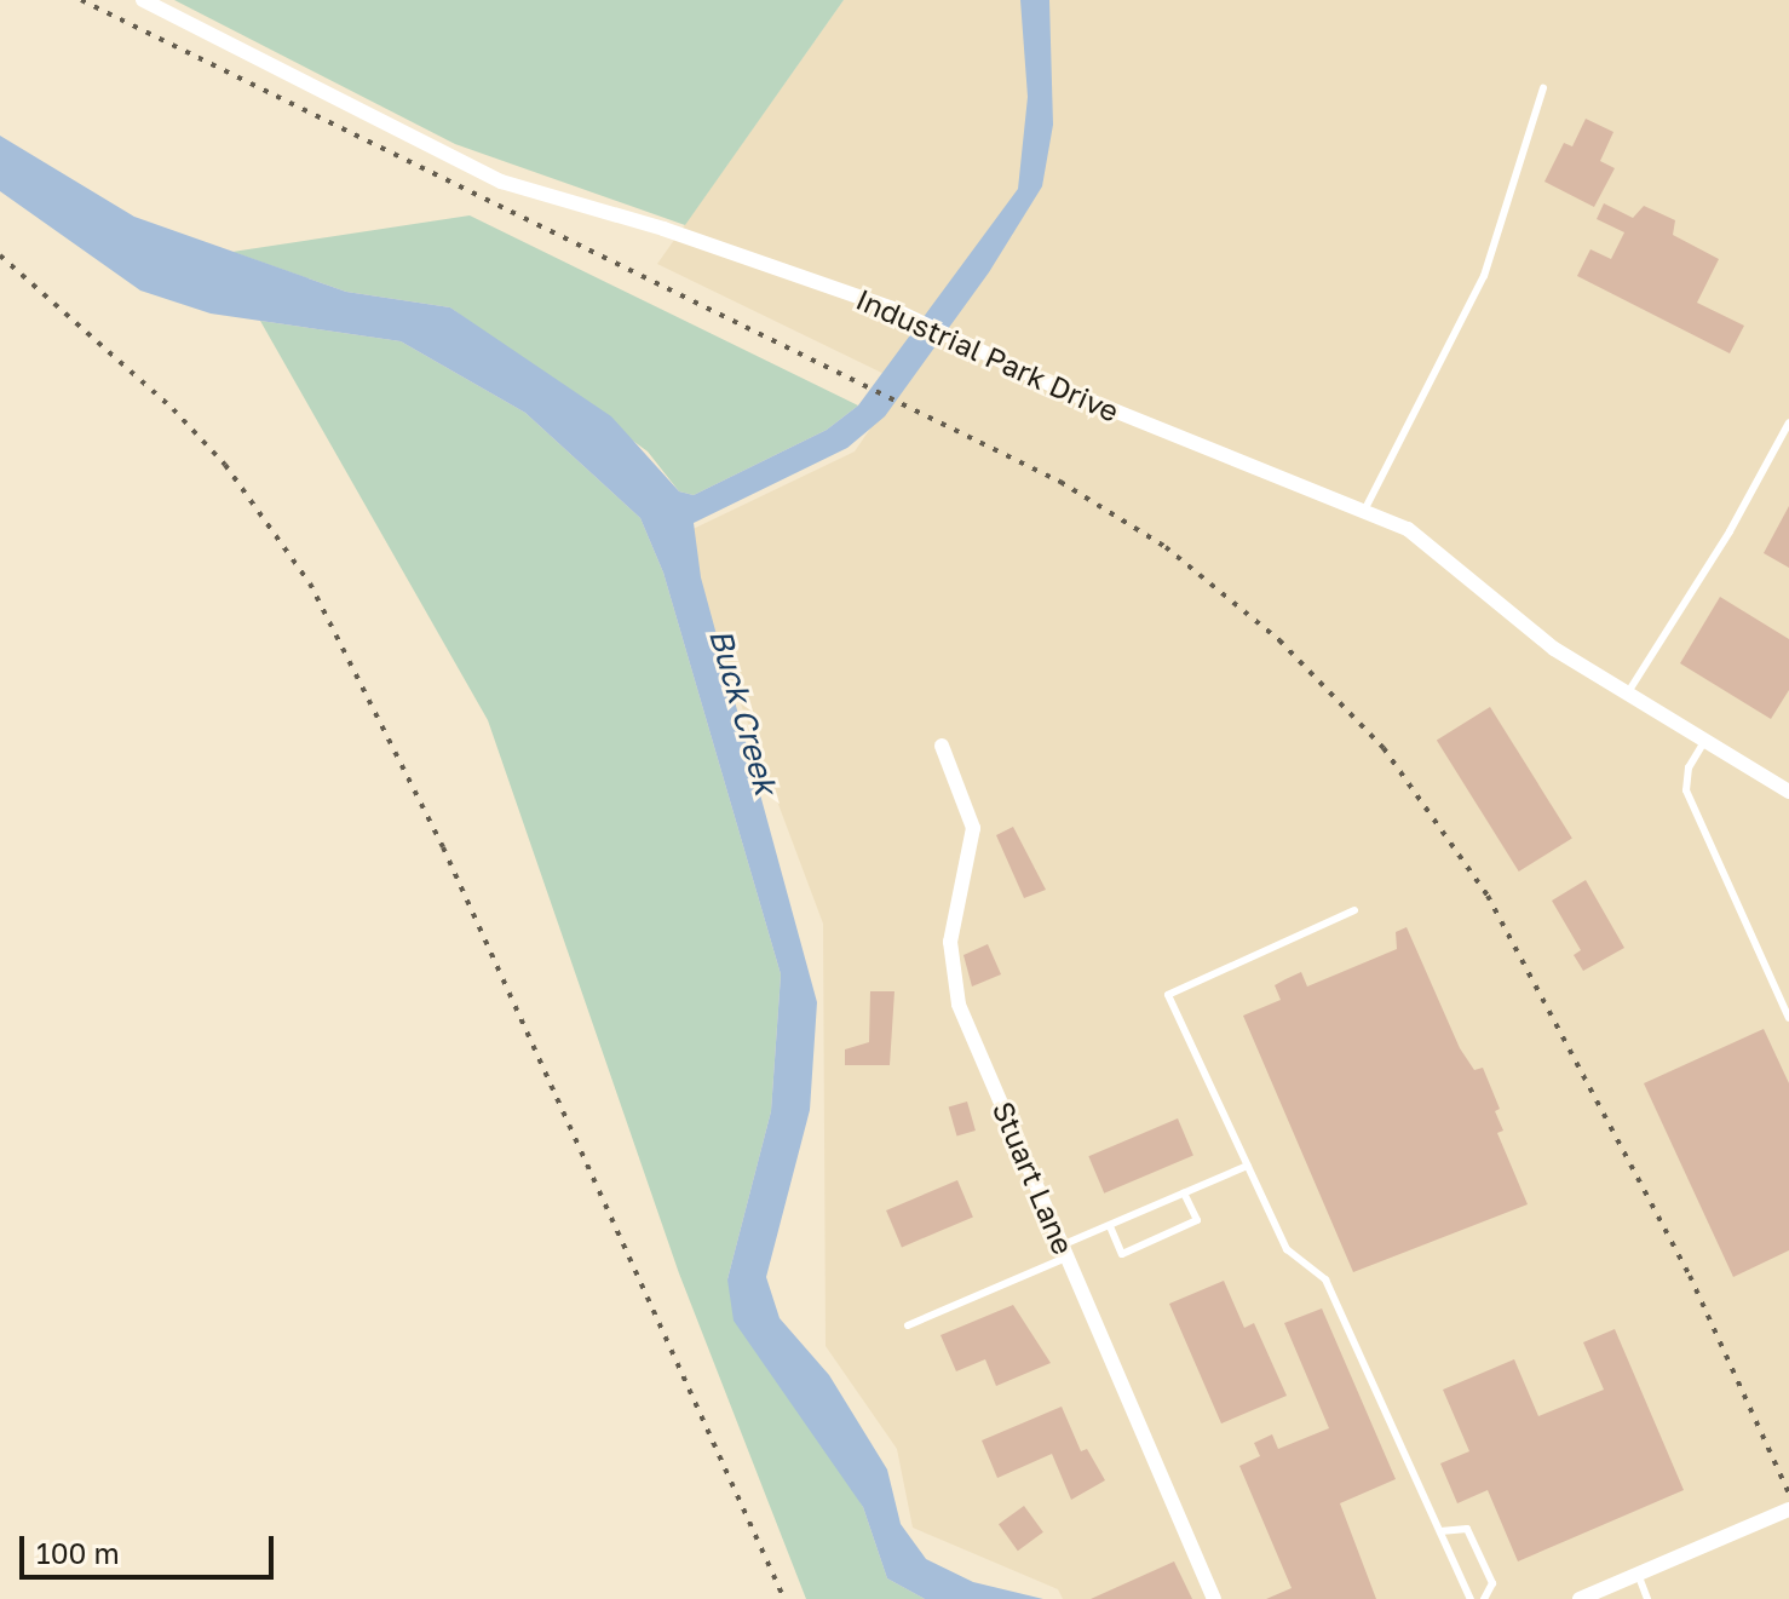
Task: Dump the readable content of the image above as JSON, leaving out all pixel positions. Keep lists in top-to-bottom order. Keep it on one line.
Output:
{"streets":{"street":["Industrial Park Drive","Stuart Lane"]},"water":["Buck Creek"],"scale_bar":"100 m"}
